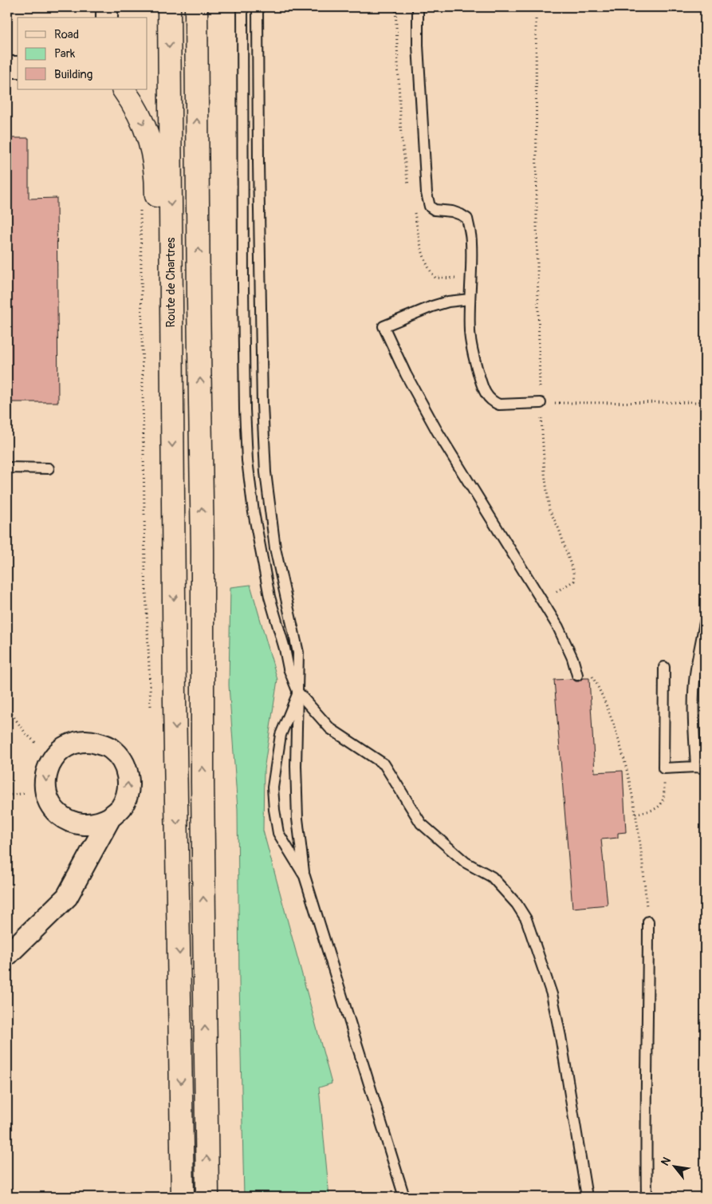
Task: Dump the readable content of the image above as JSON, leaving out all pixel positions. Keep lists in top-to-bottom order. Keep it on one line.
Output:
{"streets":{"main road":["Route de Chartres"]},"legend":["Road","Park","Building"],"north":"top left"}
